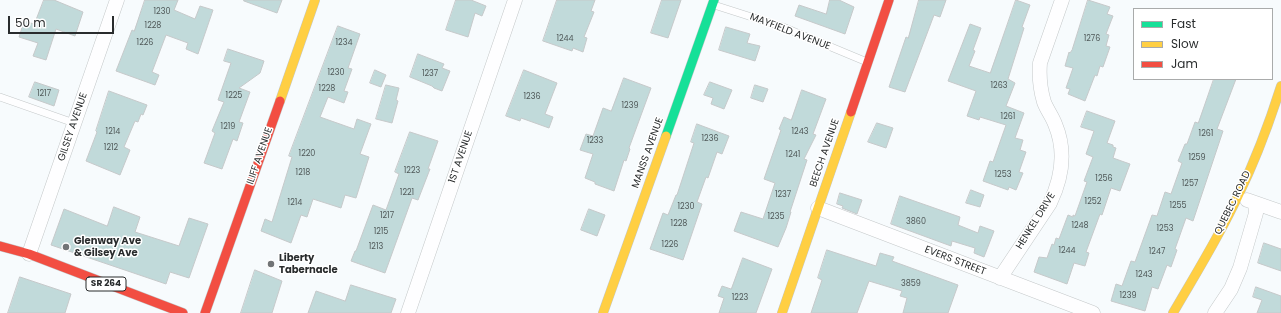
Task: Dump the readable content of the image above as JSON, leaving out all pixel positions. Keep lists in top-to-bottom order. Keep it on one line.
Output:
{"streets":{"street":["GILSEY AVENUE","MANSS AVENUE","BEECH AVENUE","ILIFF AVENUE","1ST AVENUE","QUEBEC ROAD","HENKEL DRIVE","EVERS STREET","SR 264"],"lane":["MAYFIELD AVENUE"]},"crossings":[["MAYFIELD AVENUE","MANSS AVENUE"],["MAYFIELD AVENUE","BEECH AVENUE"],["GILSEY AVENUE","SR 264"],["BEECH AVENUE","EVERS STREET"],["HENKEL DRIVE","EVERS STREET"]],"places":["Glenway Ave & Gilsey Ave","Liberty Tabernacle"],"house_numbers":["1230","1228","1244","1276","1226","1234","1230","1237","1263","1228","1217","1225","1236","1239","1261","1219","1214","1243","1261","1236","1233","1212","1220","1241","1259","1223","1218","1253","1256","1257","1221","1237","1252","1214","1255","1230","1217","1235","3860","1228","1248","1253","1215","1226","1213","1244","1247","1243","3859","1239","1223"],"legend":["Fast","Slow","Jam"],"scale_bar":"50 m"}
